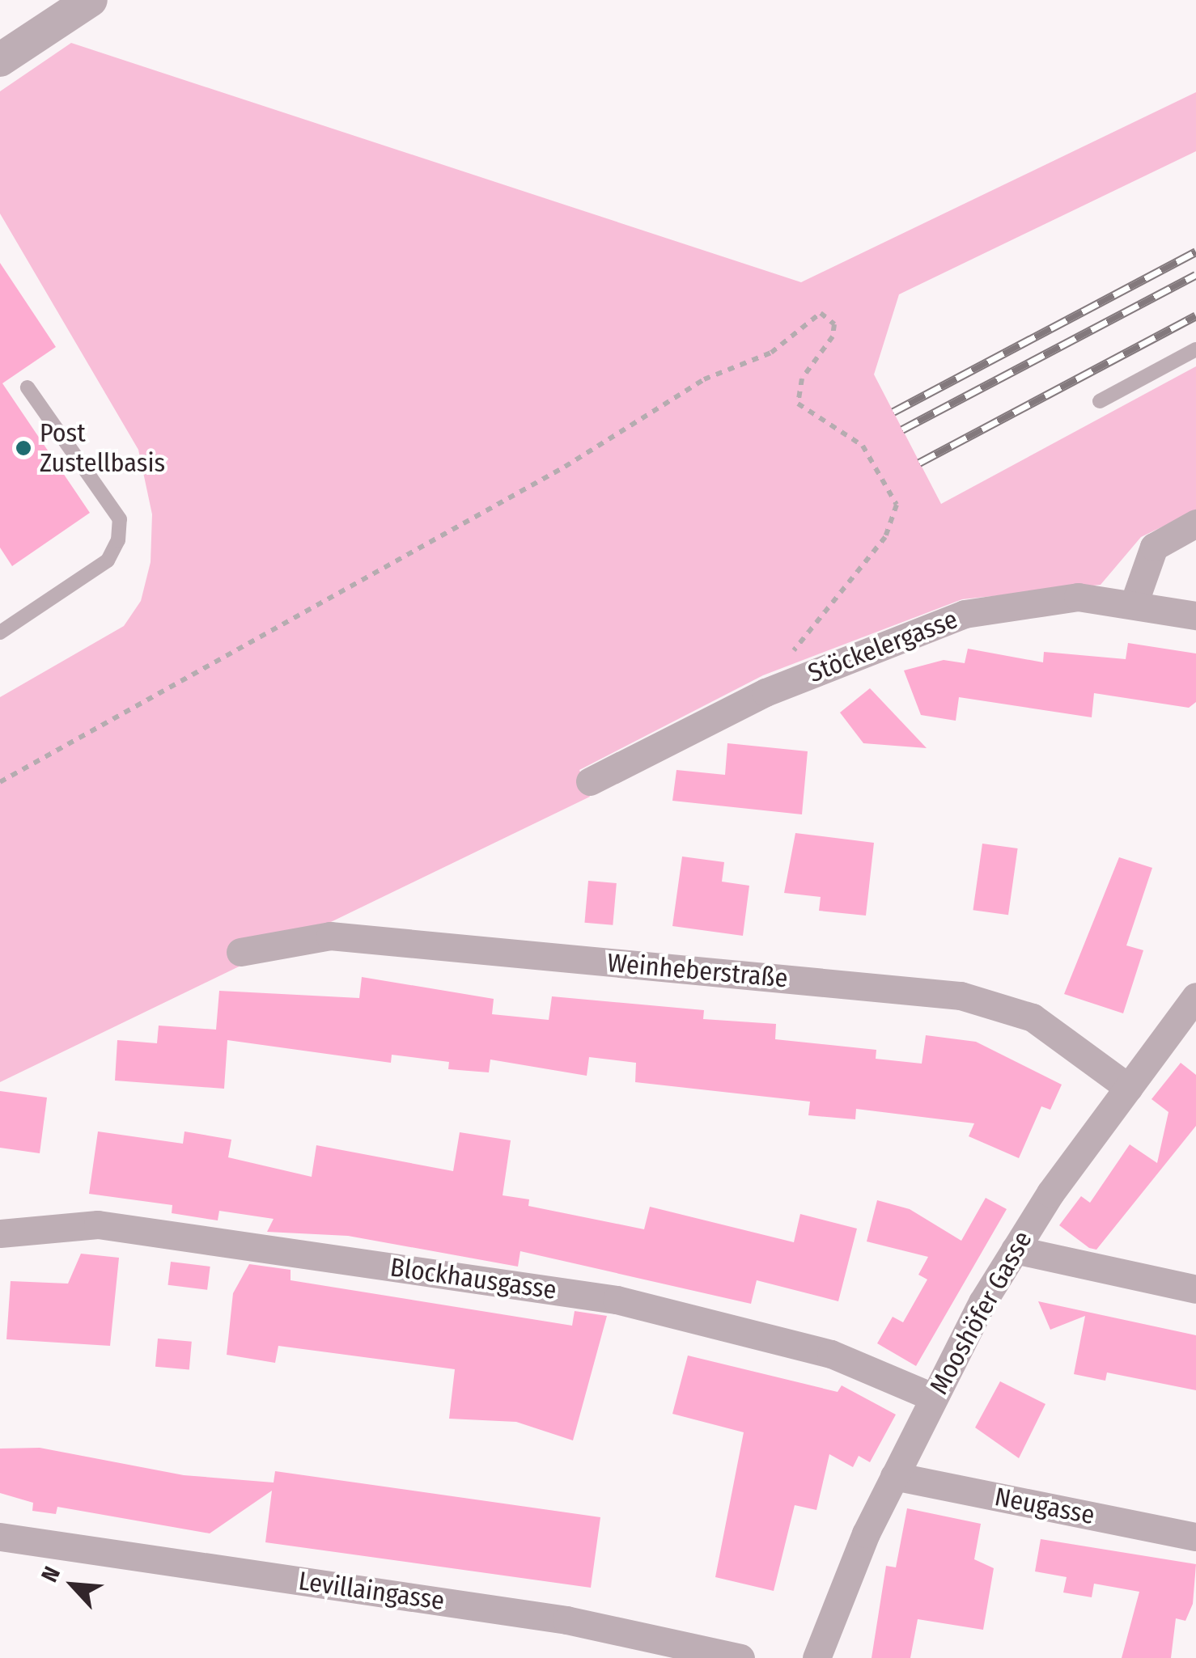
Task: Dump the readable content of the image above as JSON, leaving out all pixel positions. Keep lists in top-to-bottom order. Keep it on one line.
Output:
{"streets":{"street":["Stöckelergasse","Weinheberstraße","Blockhausgasse","Mooshöfer Gasse","Neugasse","Levillaingasse"]},"crossings":[["Weinheberstraße","Mooshöfer Gasse"],["Blockhausgasse","Mooshöfer Gasse"],["Mooshöfer Gasse","Neugasse"]],"places":["Post Zustellbasis"],"north":"top left"}
